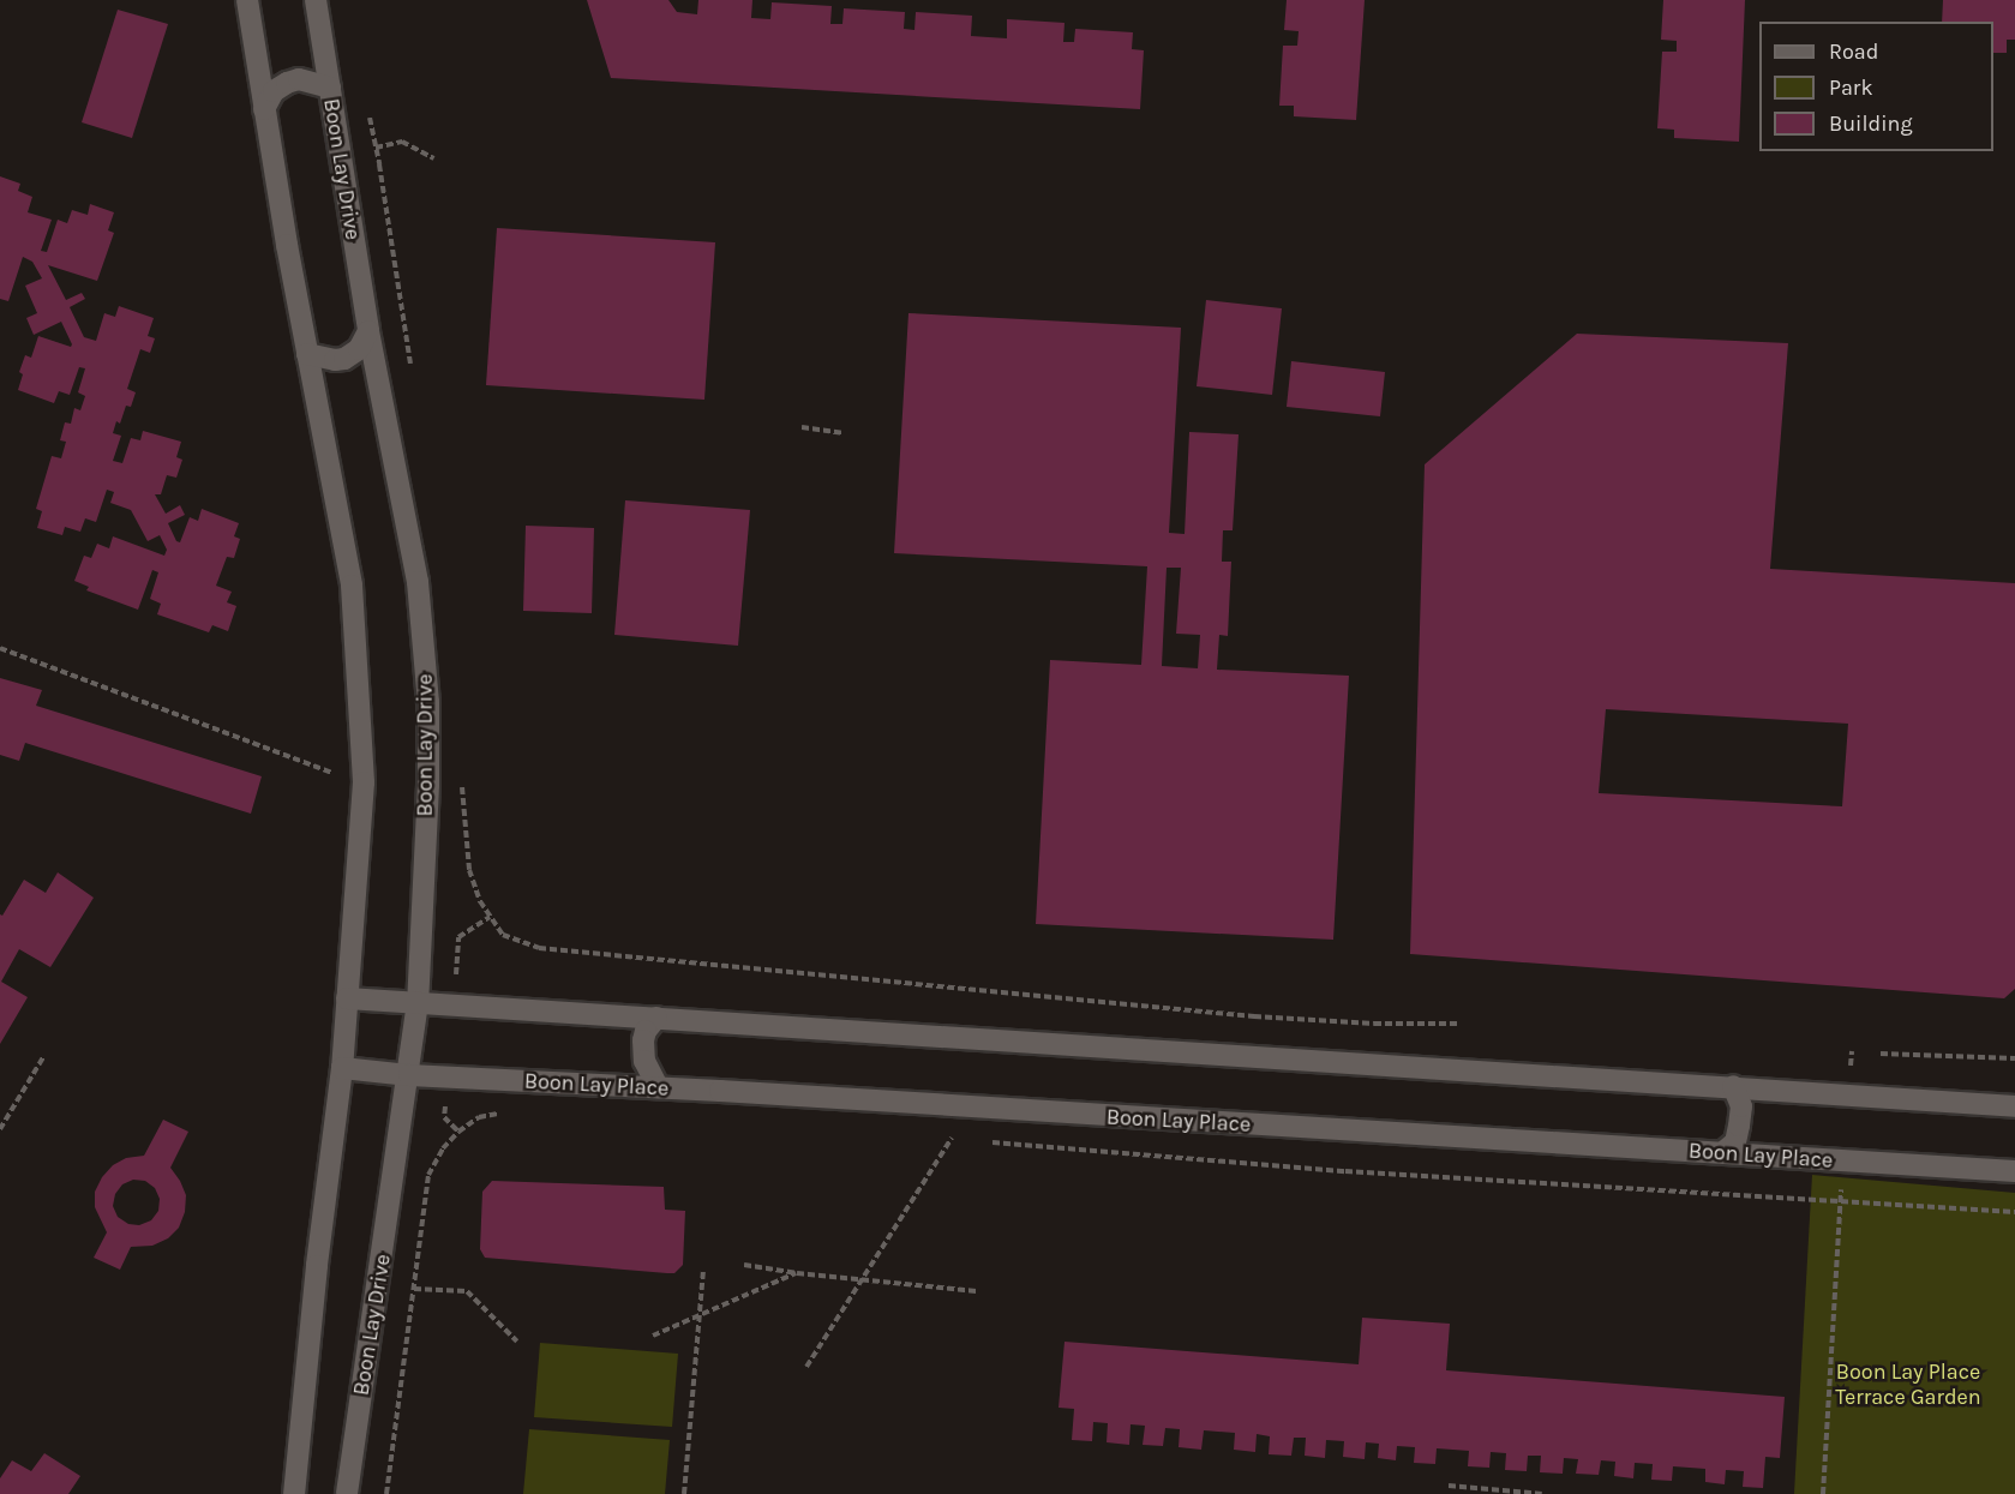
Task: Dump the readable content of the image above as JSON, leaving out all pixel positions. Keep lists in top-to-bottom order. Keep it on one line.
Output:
{"streets":{"street":["Boon Lay Drive","Boon Lay Place"]},"crossings":[["Boon Lay Drive","Boon Lay Place"]],"parks":["Boon Lay Place Terrace Garden"],"legend":["Road","Park","Building"]}
